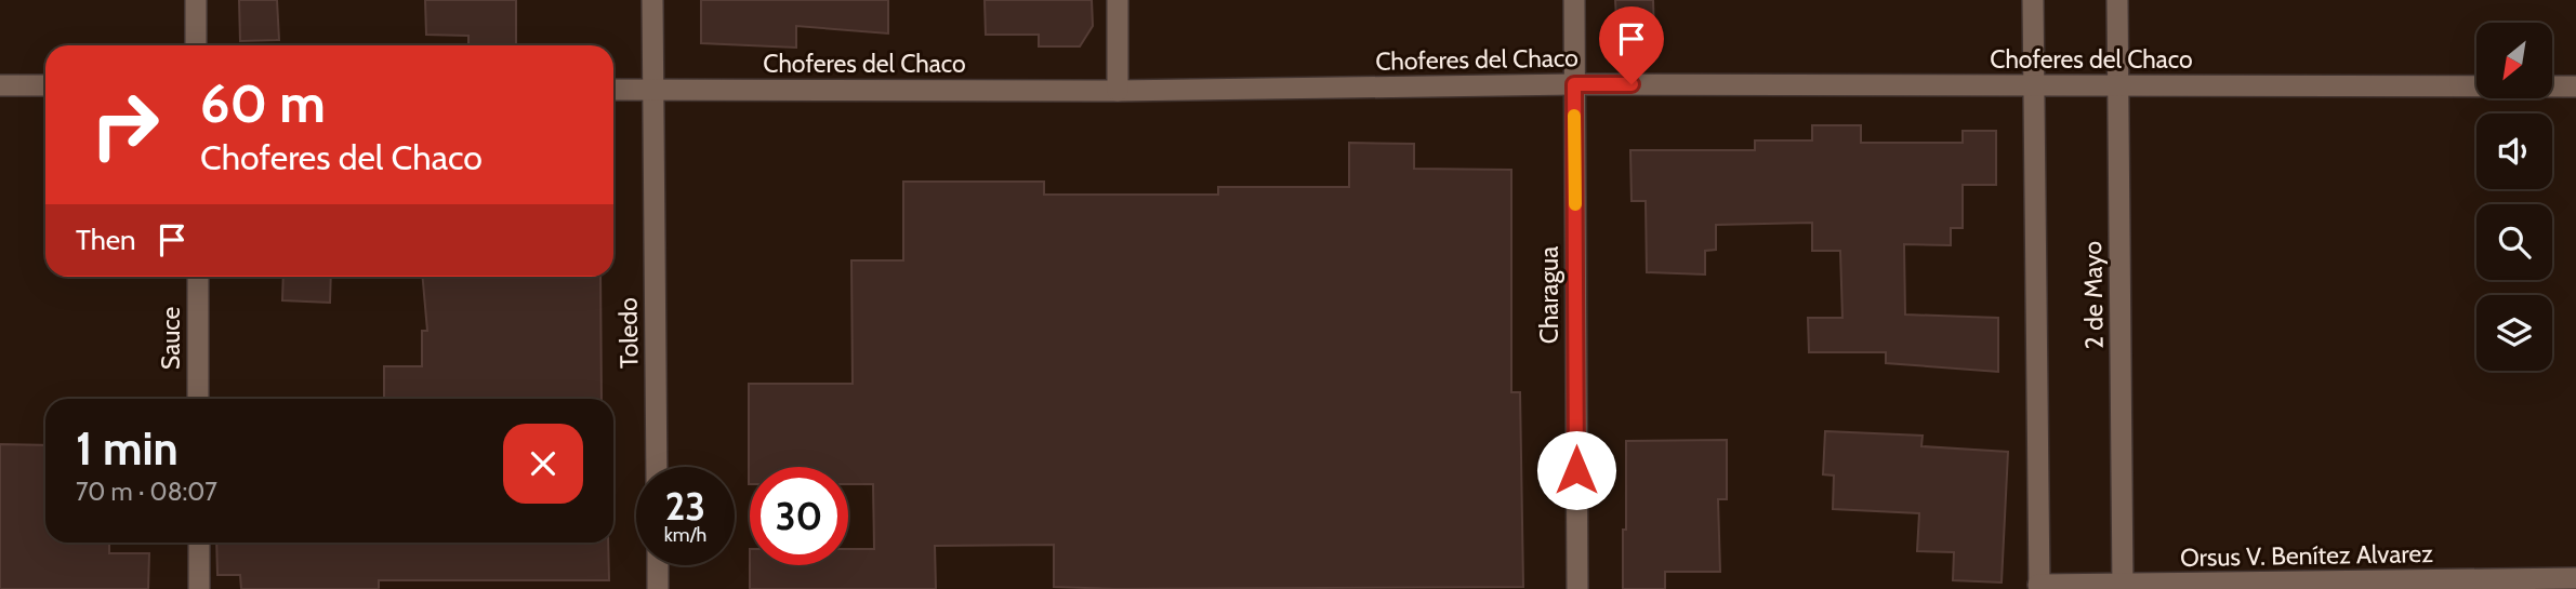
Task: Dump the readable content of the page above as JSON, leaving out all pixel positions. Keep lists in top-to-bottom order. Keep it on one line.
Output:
{"streets":{"street":["Choferes del Chaco","Charagua","2 de Mayo","Toledo","Sauce","Orsus V. Benítez Alvarez"]},"crossings":[["Choferes del Chaco","Charagua"],["Choferes del Chaco","2 de Mayo"],["Choferes del Chaco","Toledo"],["2 de Mayo","Orsus V. Benítez Alvarez"]],"north":"bottom left","page":{"turn":["60 m","Choferes del Chaco"],"then":"Then","heading":["1 min","70 m · 08:07"],"speed":"23 km/h","limit":"30"}}
